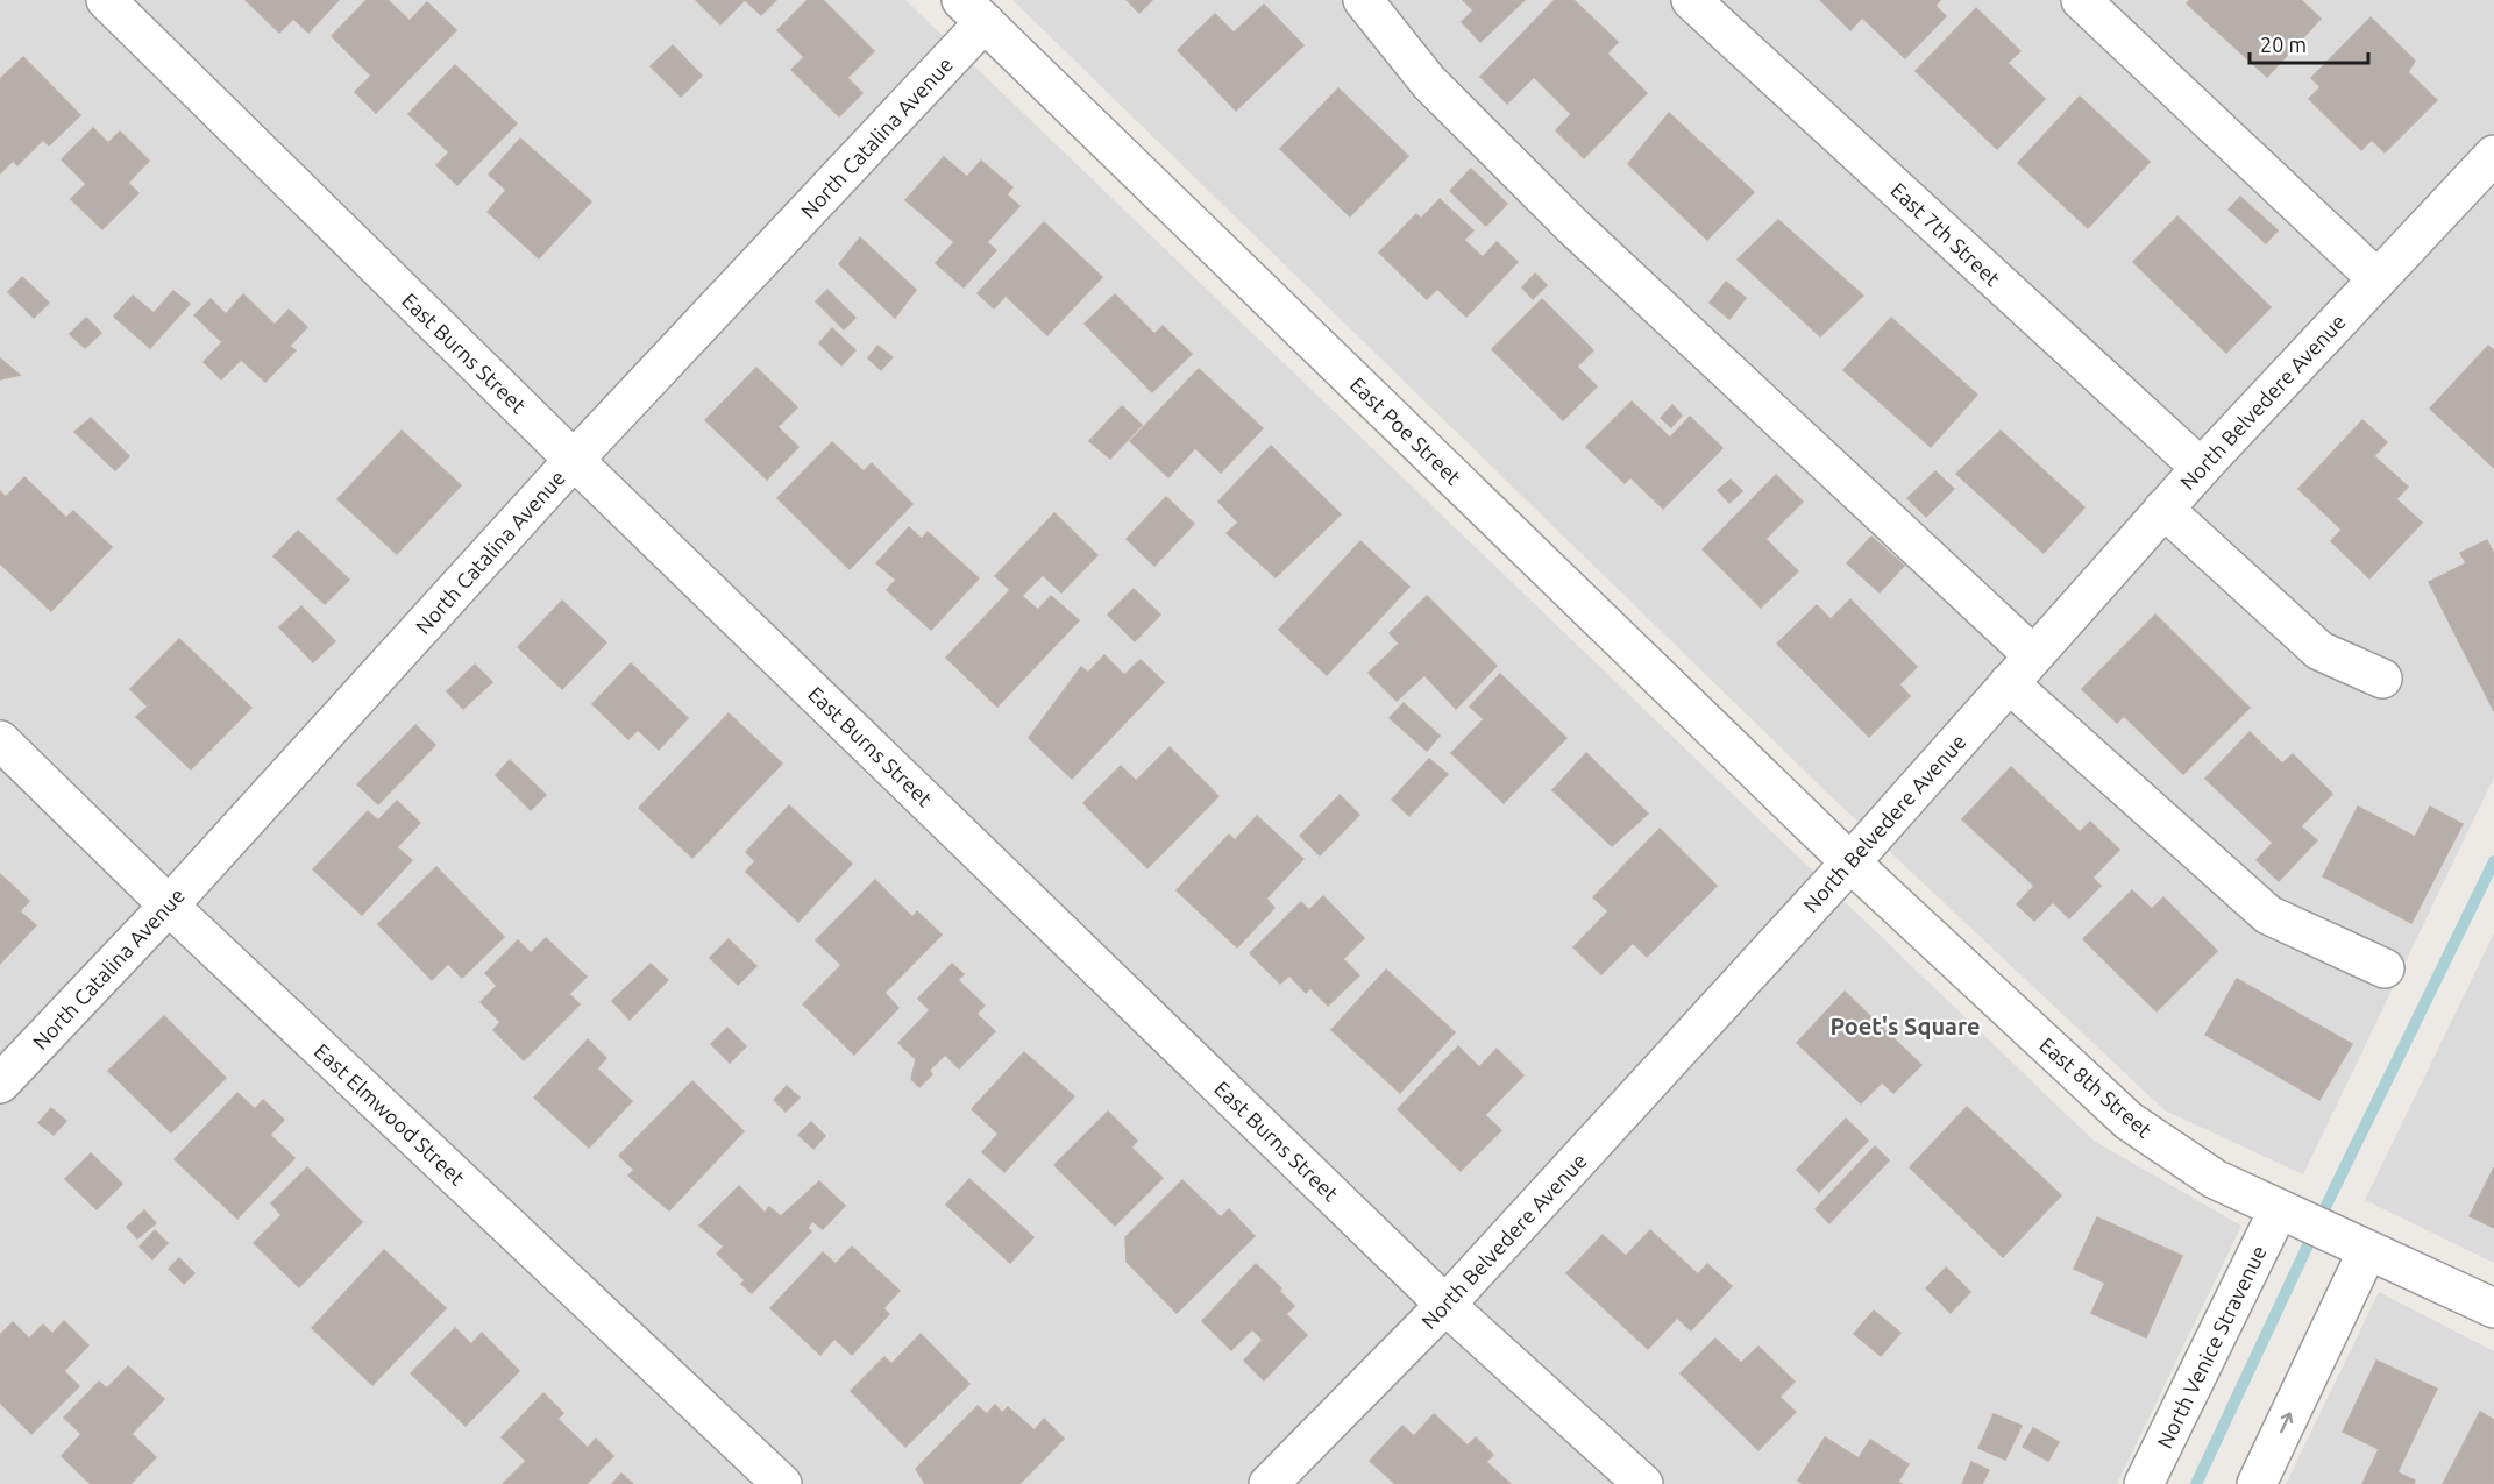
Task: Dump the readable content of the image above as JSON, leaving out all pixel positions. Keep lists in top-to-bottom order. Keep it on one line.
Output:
{"streets":{"street":["North Catalina Avenue","East 7th Street","East Burns Street","North Belvedere Avenue","East Poe Street","East 8th Street","East Elmwood Street","North Venice Stravenue"]},"crossings":[["North Catalina Avenue","East Burns Street"],["North Catalina Avenue","East Poe Street"],["North Catalina Avenue","East Elmwood Street"],["East 7th Street","North Belvedere Avenue"],["East Burns Street","North Belvedere Avenue"],["North Belvedere Avenue","East Poe Street"],["North Belvedere Avenue","East 8th Street"],["East Poe Street","East 8th Street"],["East 8th Street","North Venice Stravenue"]],"districts":["Poet's Square"],"scale_bar":"20 m"}
